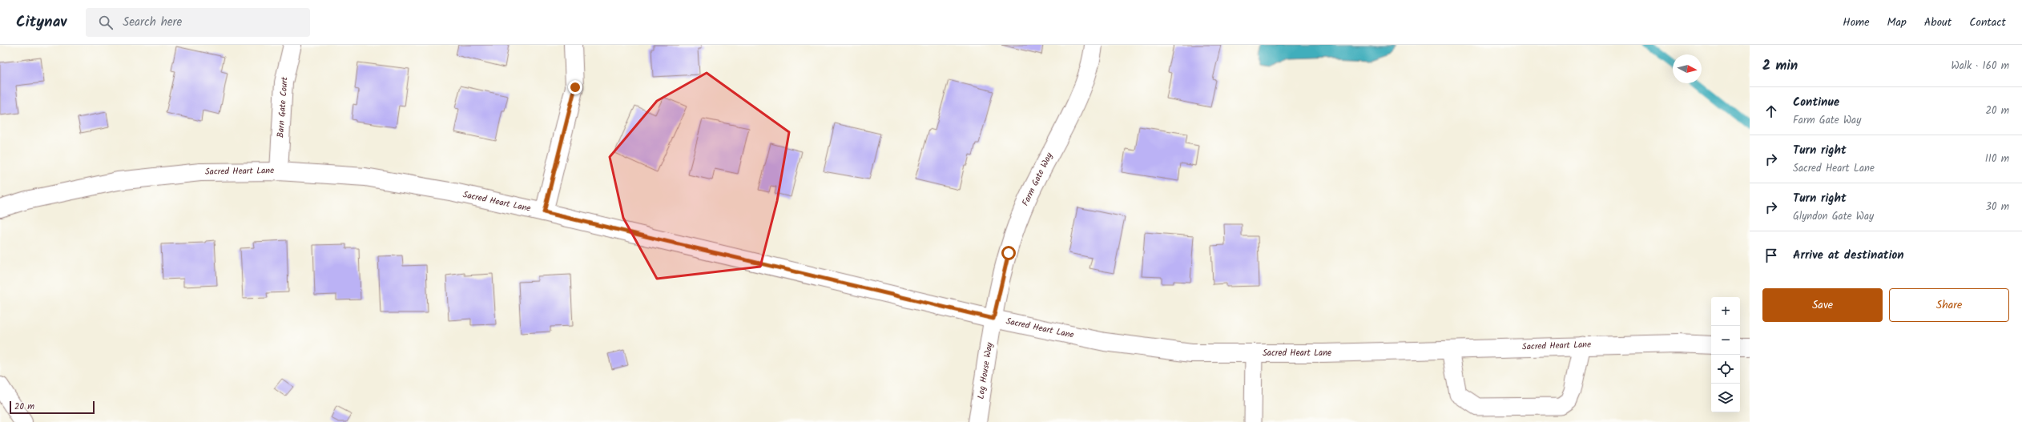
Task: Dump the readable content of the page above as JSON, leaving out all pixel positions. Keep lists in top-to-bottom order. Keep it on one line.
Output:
{"streets":{"street":["Barn Gate Court","Sacred Heart Lane","Farm Gate Way","Log House Way"]},"crossings":[["Barn Gate Court","Sacred Heart Lane"],["Sacred Heart Lane","Farm Gate Way"],["Sacred Heart Lane","Log House Way"],["Farm Gate Way","Log House Way"]],"scale_bar":"20 m","north":"right","page":{"header":"Citynav","search":"Search here","nav":["Home","Map","About","Contact"],"heading":["2 min","Walk · 160 m"],"list":[["Continue","Farm Gate Way","20 m"],["Turn right","Sacred Heart Lane","110 m"],["Turn right","Glyndon Gate Way","30 m"],"Arrive at destination"],"buttons":["Save","Share"],"map_buttons":["+","−"],"scale":"20 m"}}
